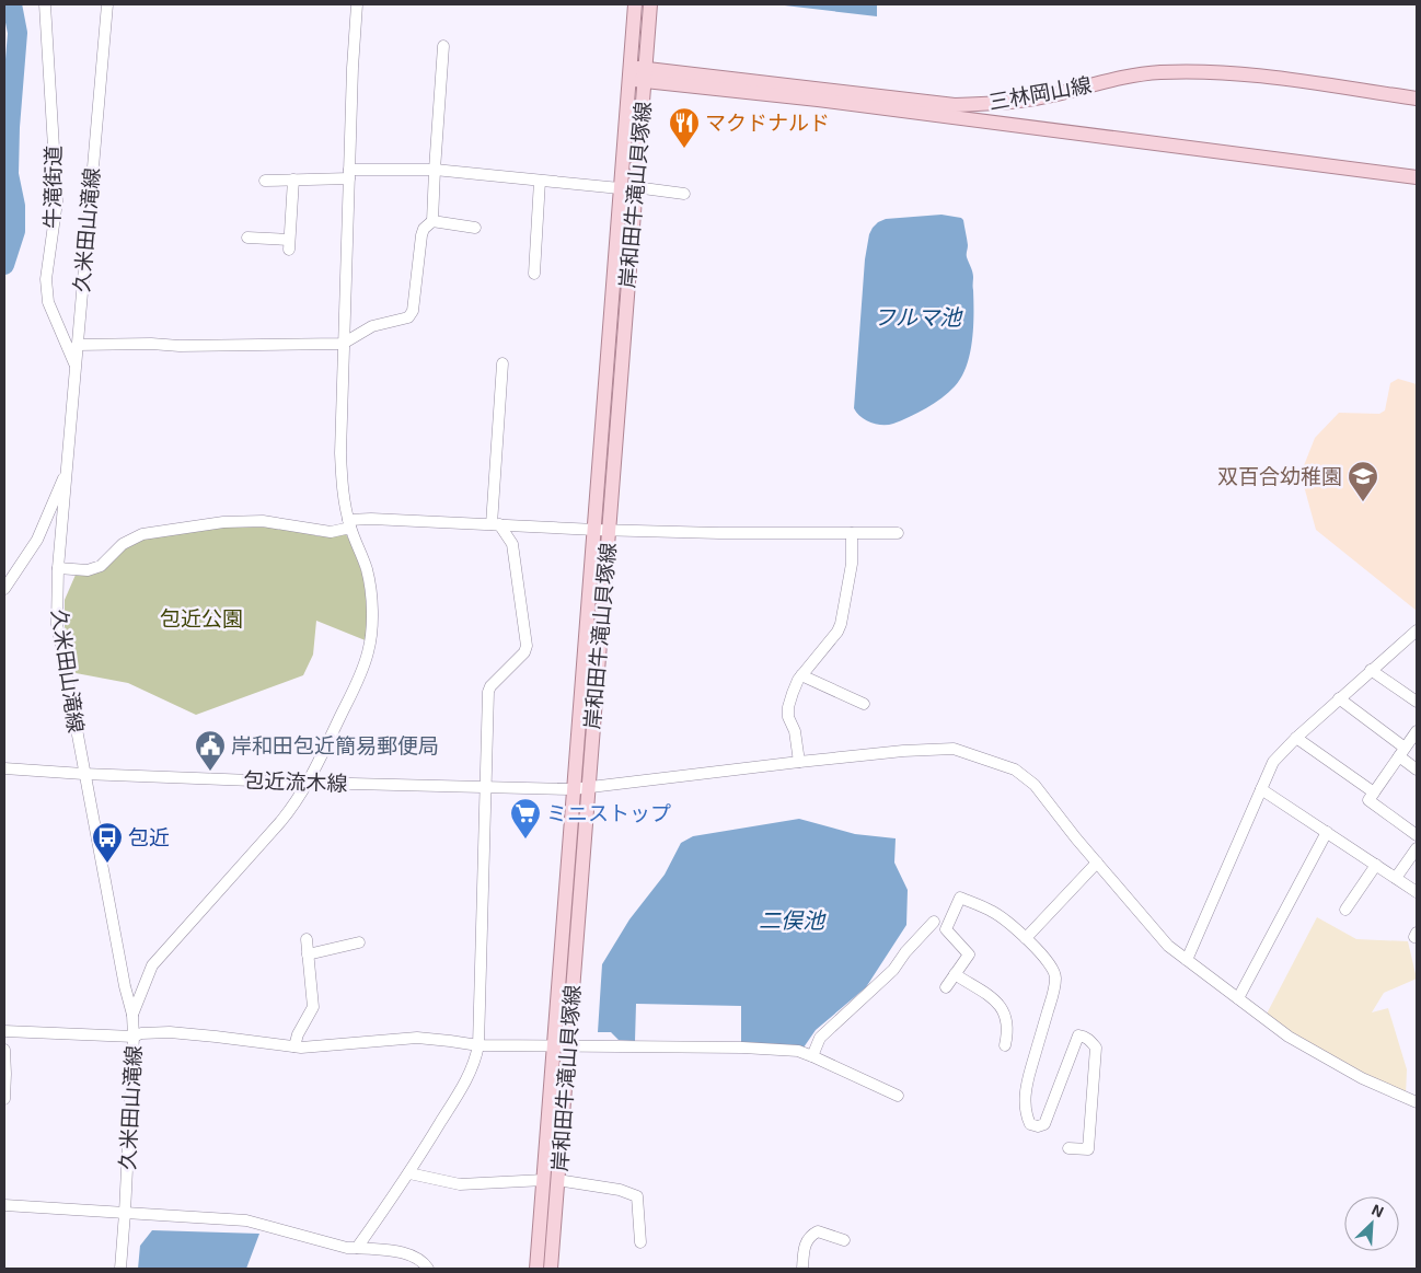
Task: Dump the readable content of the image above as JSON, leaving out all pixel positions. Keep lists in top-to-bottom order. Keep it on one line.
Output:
{"streets":{"main road":["三林岡山線","岸和田牛滝山貝塚線"],"street":["牛滝街道","久米田山滝線","包近流木線"]},"crossings":[["三林岡山線","岸和田牛滝山貝塚線"],["牛滝街道","久米田山滝線"],["岸和田牛滝山貝塚線","包近流木線"],["久米田山滝線","包近流木線"]],"water":["フルマ池","二俣池"],"parks":["包近公園"],"places":{"restaurant":["マクドナルド"],"school or university":["双百合幼稚園"],"public building":["岸和田包近簡易郵便局"],"supermarket":["ミニストップ"],"bus stop":["包近"]},"north":"top right"}
